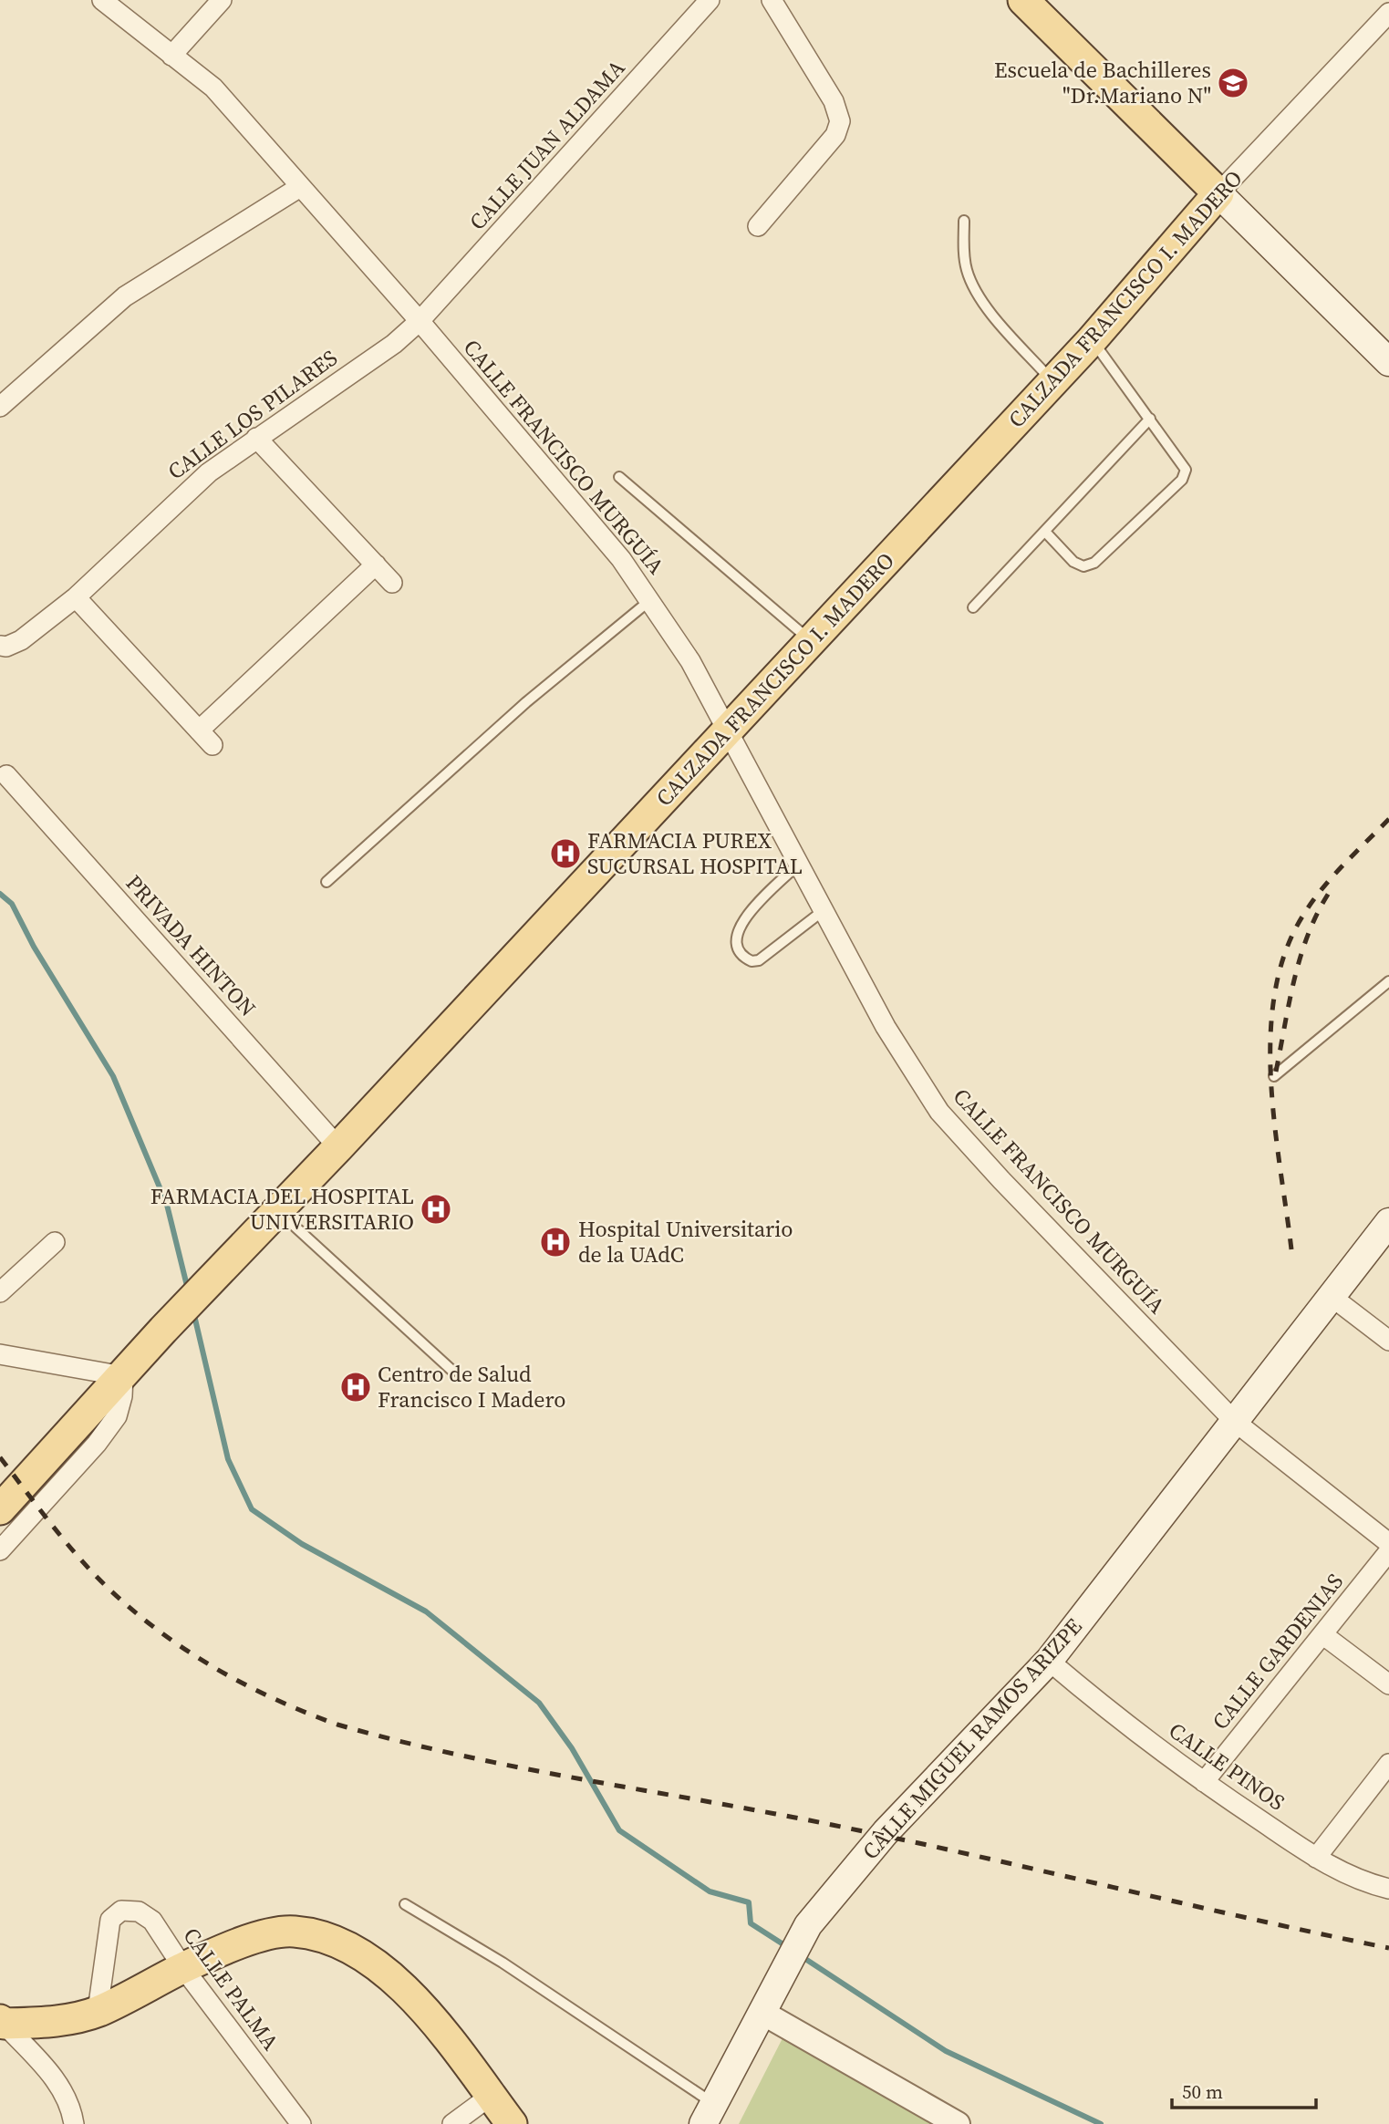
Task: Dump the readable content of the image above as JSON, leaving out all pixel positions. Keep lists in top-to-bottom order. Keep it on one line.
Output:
{"streets":{"main road":["CALZADA FRANCISCO I. MADERO","CALLE MIGUEL RAMOS ARIZPE"],"street":["CALLE JUAN ALDAMA","CALLE LOS PILARES","CALLE FRANCISCO MURGUÍA","PRIVADA HINTON","CALLE GARDENIAS","CALLE PINOS","CALLE PALMA"]},"crossings":[["CALLE JUAN ALDAMA","CALLE LOS PILARES"],["CALLE JUAN ALDAMA","CALLE FRANCISCO MURGUÍA"],["CALZADA FRANCISCO I. MADERO","CALLE FRANCISCO MURGUÍA"],["CALZADA FRANCISCO I. MADERO","PRIVADA HINTON"],["CALLE LOS PILARES","CALLE FRANCISCO MURGUÍA"],["CALLE FRANCISCO MURGUÍA","CALLE MIGUEL RAMOS ARIZPE"],["CALLE GARDENIAS","CALLE PINOS"],["CALLE MIGUEL RAMOS ARIZPE","CALLE PINOS"]],"places":{"school or university":["Escuela de Bachilleres \"Dr.Mariano N\""],"hospital":["FARMACIA PUREX SUCURSAL HOSPITAL","FARMACIA DEL HOSPITAL UNIVERSITARIO","Hospital Universitario de la UAdC","Centro de Salud Francisco I Madero"]},"scale_bar":"50 m"}
